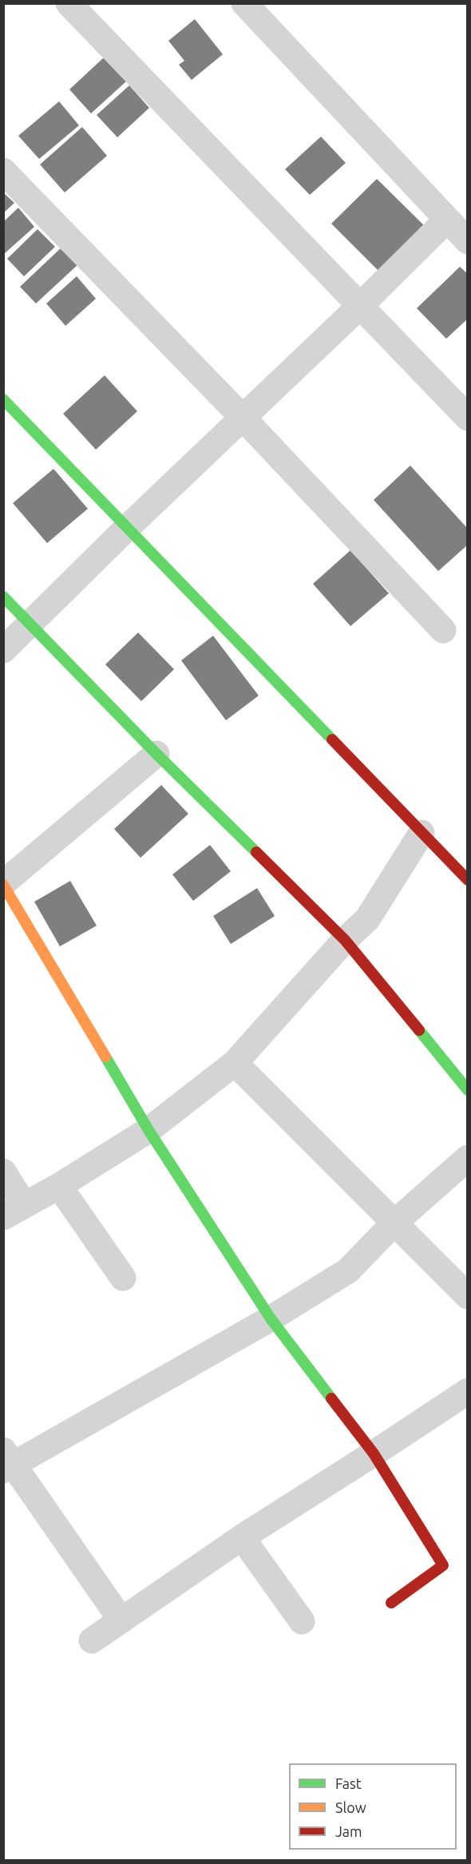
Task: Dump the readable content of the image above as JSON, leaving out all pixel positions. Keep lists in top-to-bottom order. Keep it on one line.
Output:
{"legend":["Fast","Slow","Jam"]}
